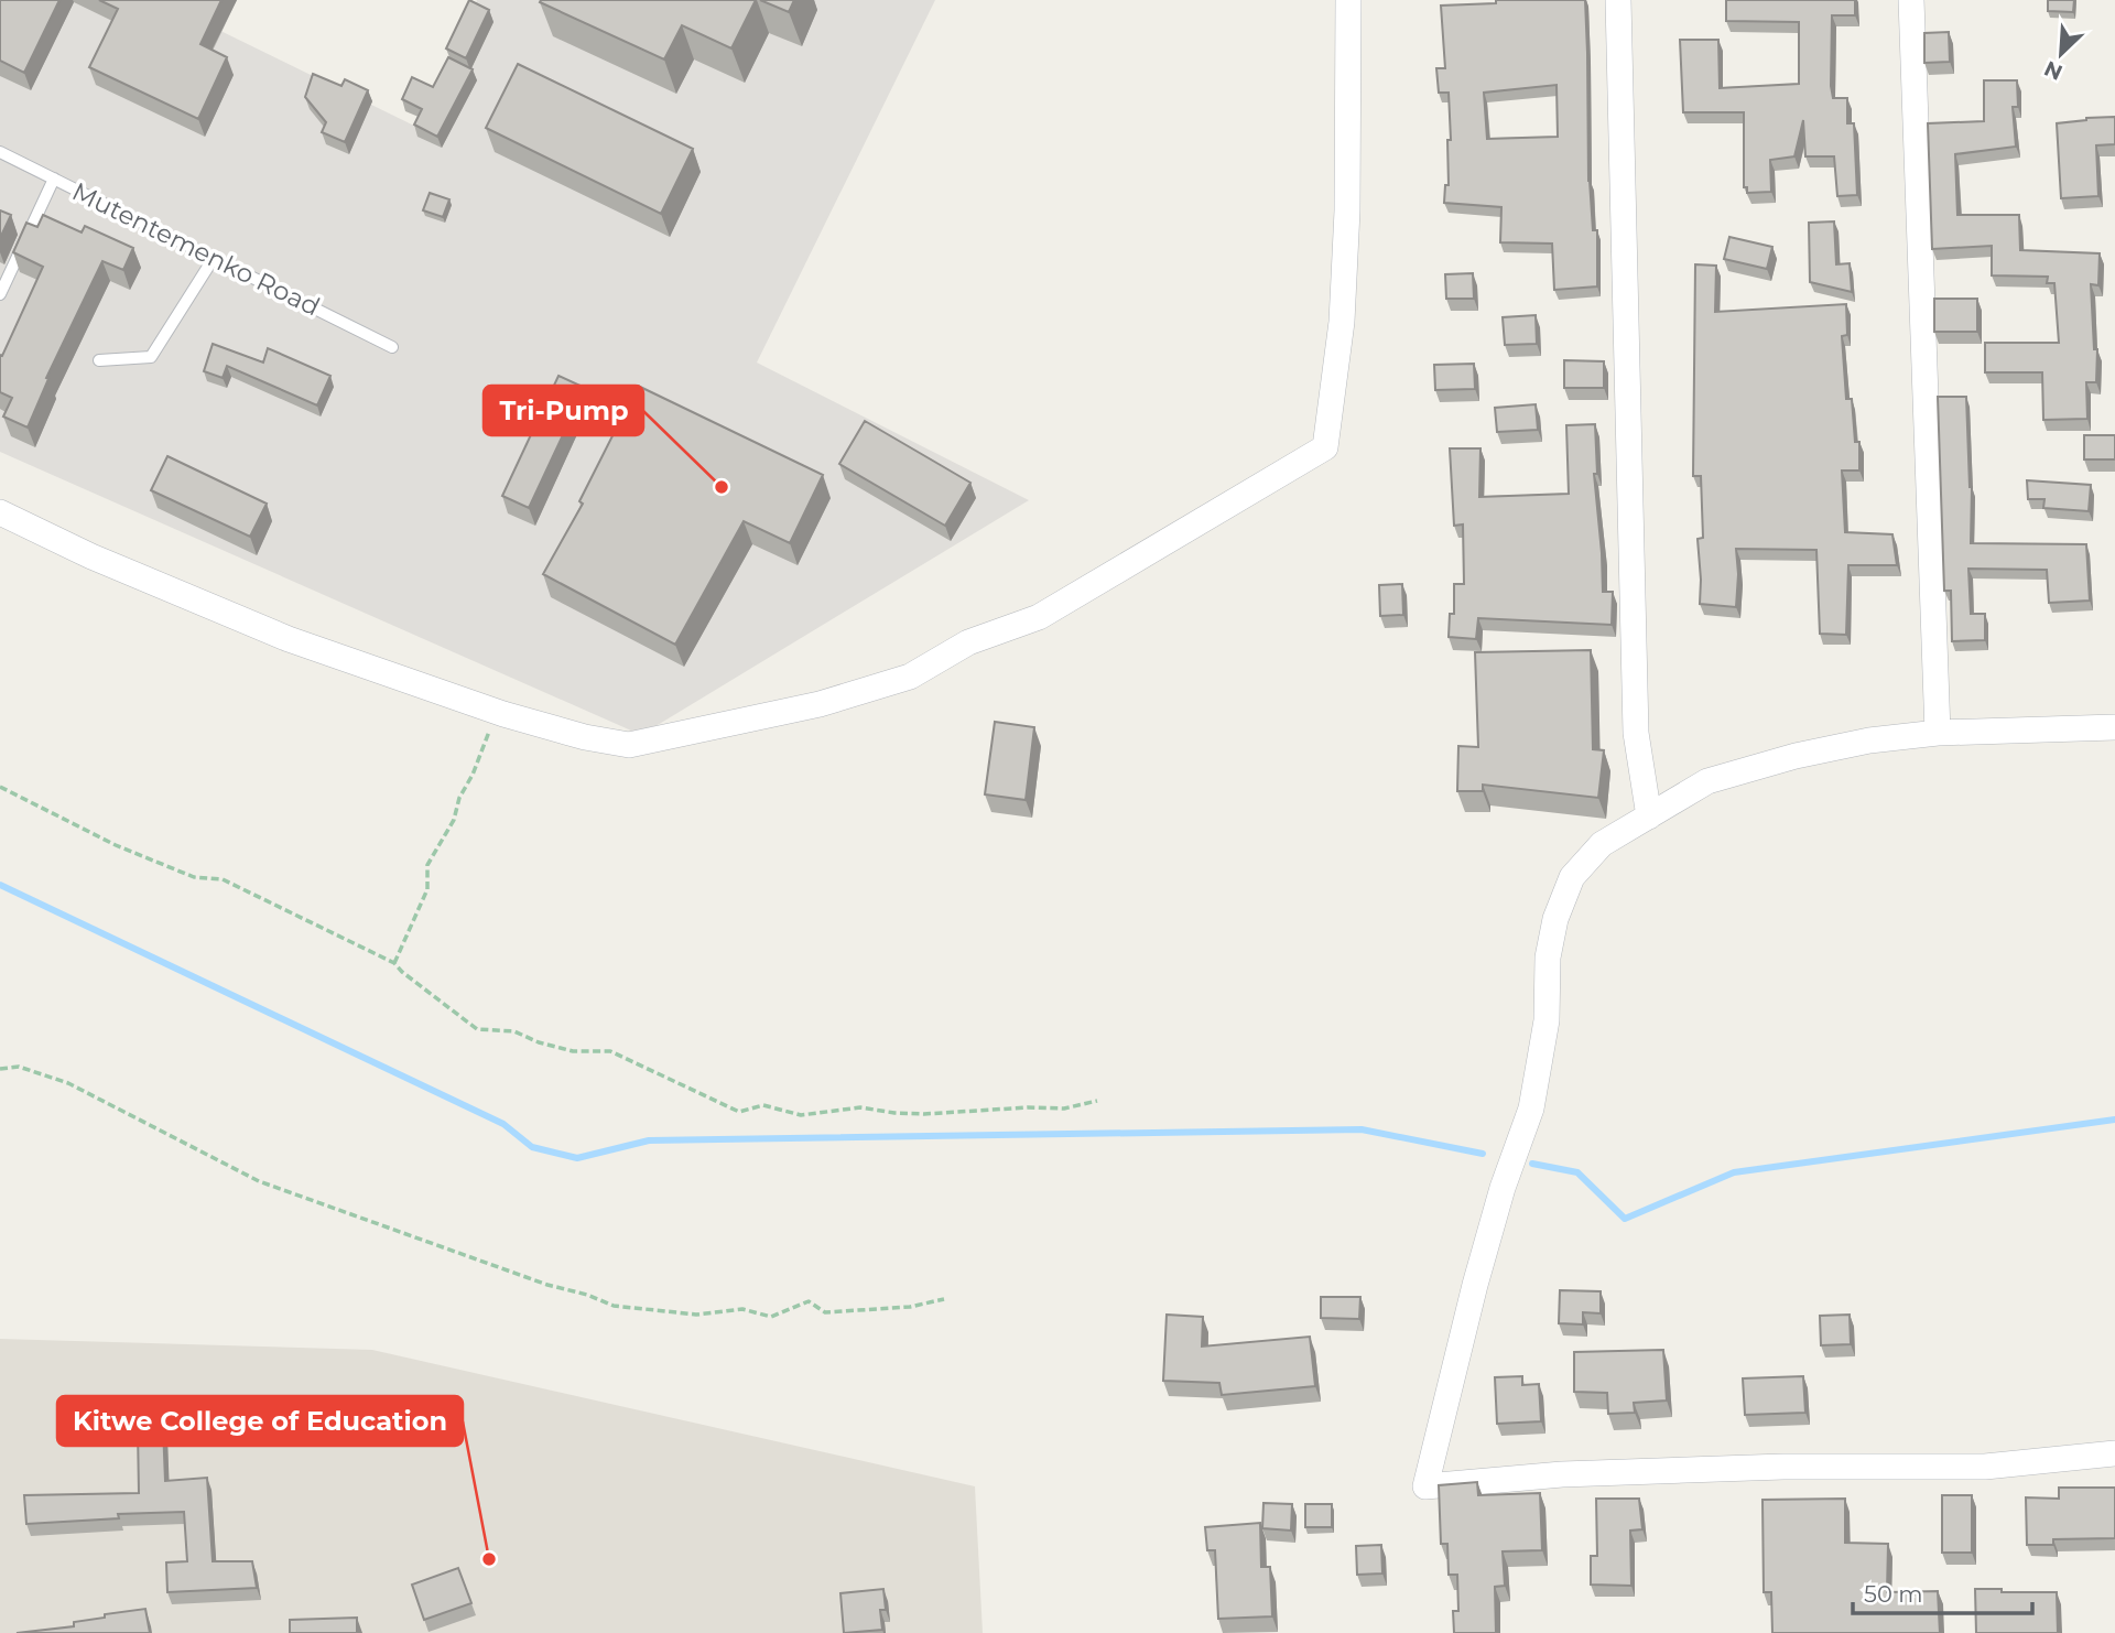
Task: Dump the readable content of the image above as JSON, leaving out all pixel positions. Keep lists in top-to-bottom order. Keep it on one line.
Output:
{"streets":{"lane":["Mutentemenko Road"]},"places":["Tri-Pump","Kitwe College of Education"],"scale_bar":"50 m","north":"bottom left"}
